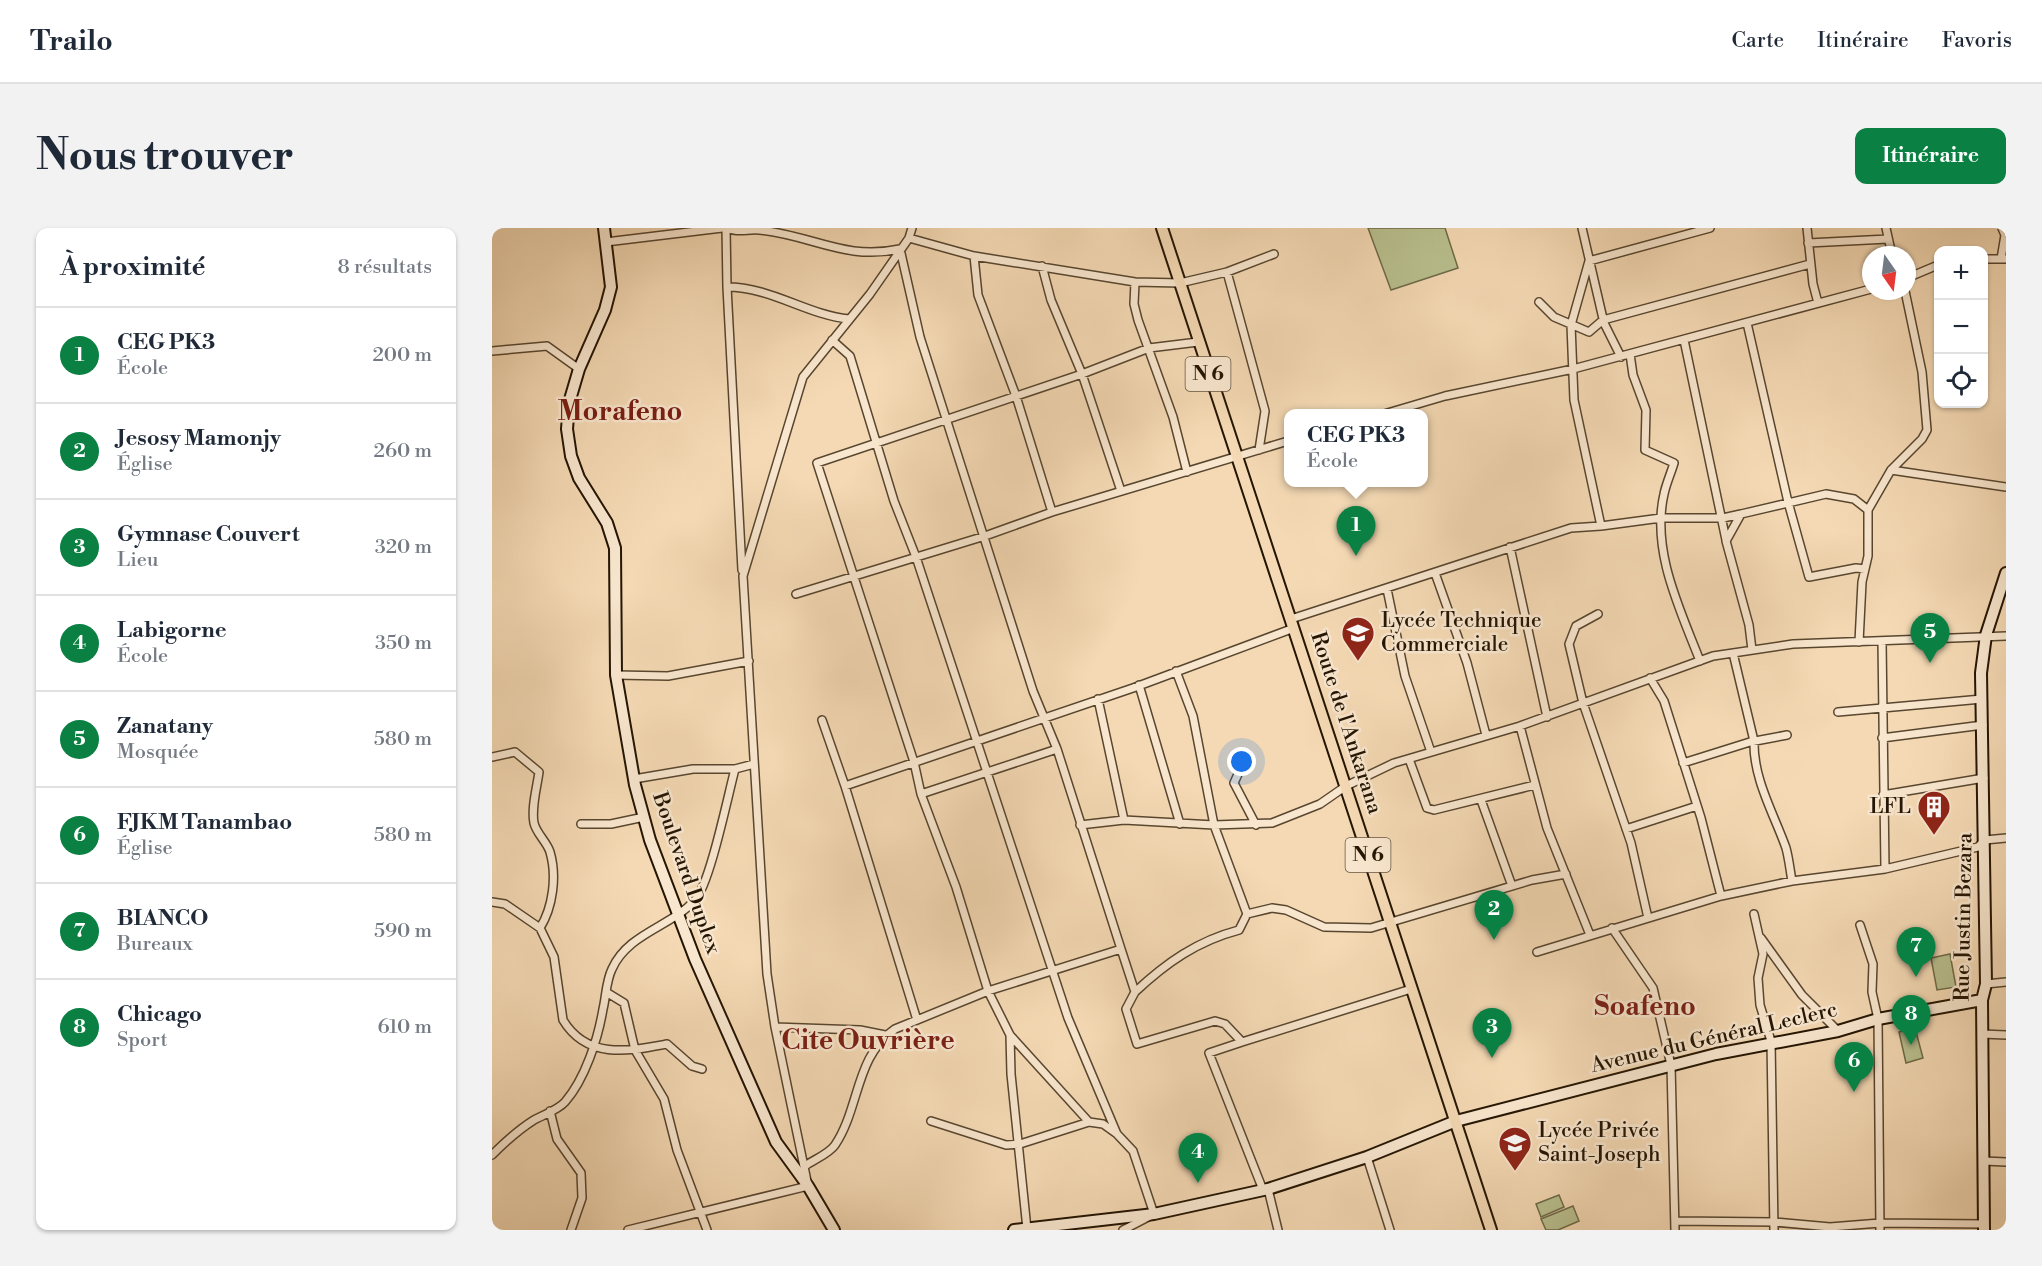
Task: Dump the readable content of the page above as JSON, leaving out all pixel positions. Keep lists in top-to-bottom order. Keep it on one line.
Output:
{"streets":{"main road":["N 6","Route de l'Ankarana"],"street":["Boulevard Duplex","Rue Justin Bezara","Avenue du Général Leclerc"]},"crossings":[["Route de l'Ankarana","Avenue du Général Leclerc"],["Rue Justin Bezara","Avenue du Général Leclerc"]],"districts":["Morafeno","Soafeno","Cite Ouvrière"],"places":{"school or university":["Lycée Technique Commerciale","Lycée Privée Saint-Joseph"],"building":["LFL"]},"north":"bottom","page":{"header":"Trailo","nav":["Carte","Itinéraire","Favoris"],"buttons":"Itinéraire","title":"Nous trouver","heading":["À proximité","8 résultats"],"map_buttons":["+","−"],"list":[{"mark":"1","name":"CEG PK3","note":"École","value":"200 m"},{"mark":"2","name":"Jesosy Mamonjy","note":"Église","value":"260 m"},{"mark":"3","name":"Gymnase Couvert","note":"Lieu","value":"320 m"},{"mark":"4","name":"Labigorne","note":"École","value":"350 m"},{"mark":"5","name":"Zanatany","note":"Mosquée","value":"580 m"},{"mark":"6","name":"FJKM Tanambao","note":"Église","value":"580 m"},{"mark":"7","name":"BIANCO","note":"Bureaux","value":"590 m"},{"mark":"8","name":"Chicago","note":"Sport","value":"610 m"}],"popup":["CEG PK3","École"],"pins":["1","5","2","7","8","3","6","4"]}}
